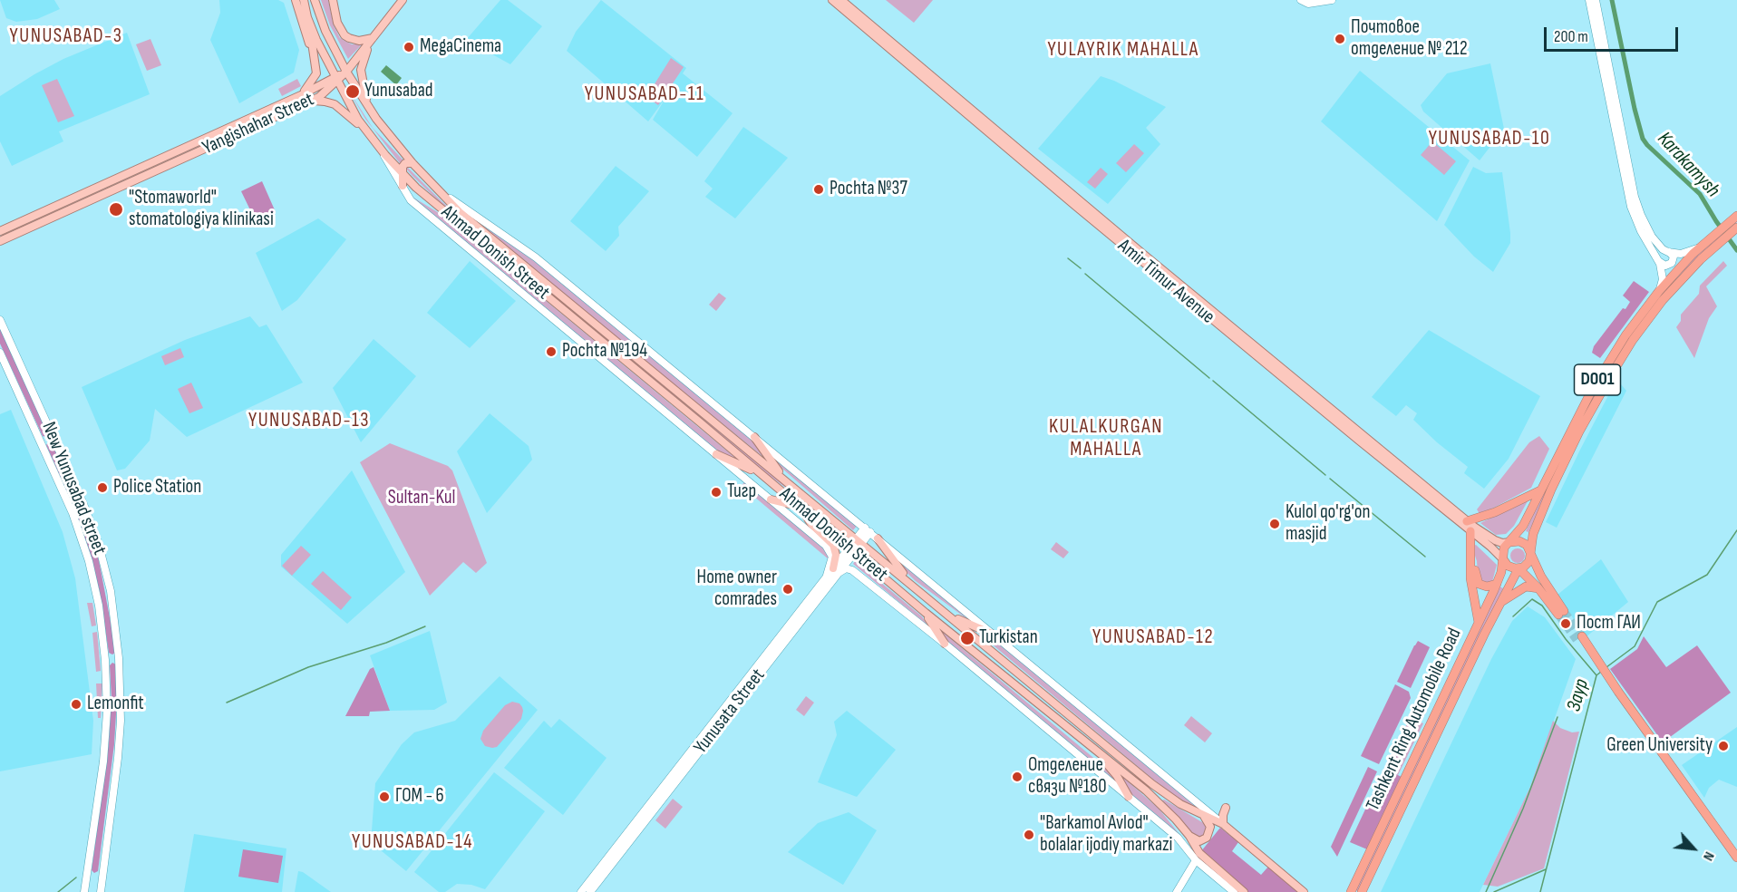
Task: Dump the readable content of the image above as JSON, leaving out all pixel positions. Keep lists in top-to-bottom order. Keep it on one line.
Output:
{"streets":{"highway":["D001","Tashkent Ring Automobile Road"],"main road":["Yangishahar Street","Ahmad Donish Street","Amir Timur Avenue","New Yunusabad street","Yunusata Street"]},"crossings":[["Yangishahar Street","Ahmad Donish Street"],["Ahmad Donish Street","Yunusata Street"],["Amir Timur Avenue","D001"],["Amir Timur Avenue","Tashkent Ring Automobile Road"],["D001","Tashkent Ring Automobile Road"]],"districts":["YUNUSABAD-3","YULAYRIK MAHALLA","YUNUSABAD-11","YUNUSABAD-10","YUNUSABAD-13","KULALKURGAN MAHALLA","YUNUSABAD-12","YUNUSABAD-14"],"water":["Karakamysh","Заур"],"parks":["Sultan-Kul"],"places":["Почтовое отделение № 212","MegaCinema","Yunusabad","Pochta №37","\"Stomaworld\" stomatologiya klinikasi","Pochta №194","Police Station","Тигр","Kulol qo'rg'on masjid","Home owner comrades","Пост ГАИ","Turkistan","Lemonfit","Green University","Отделение связи №180","ГОМ - 6","\"Barkamol Avlod\" bolalar ijodiy markazi"],"scale_bar":"200 m","north":"bottom right"}
